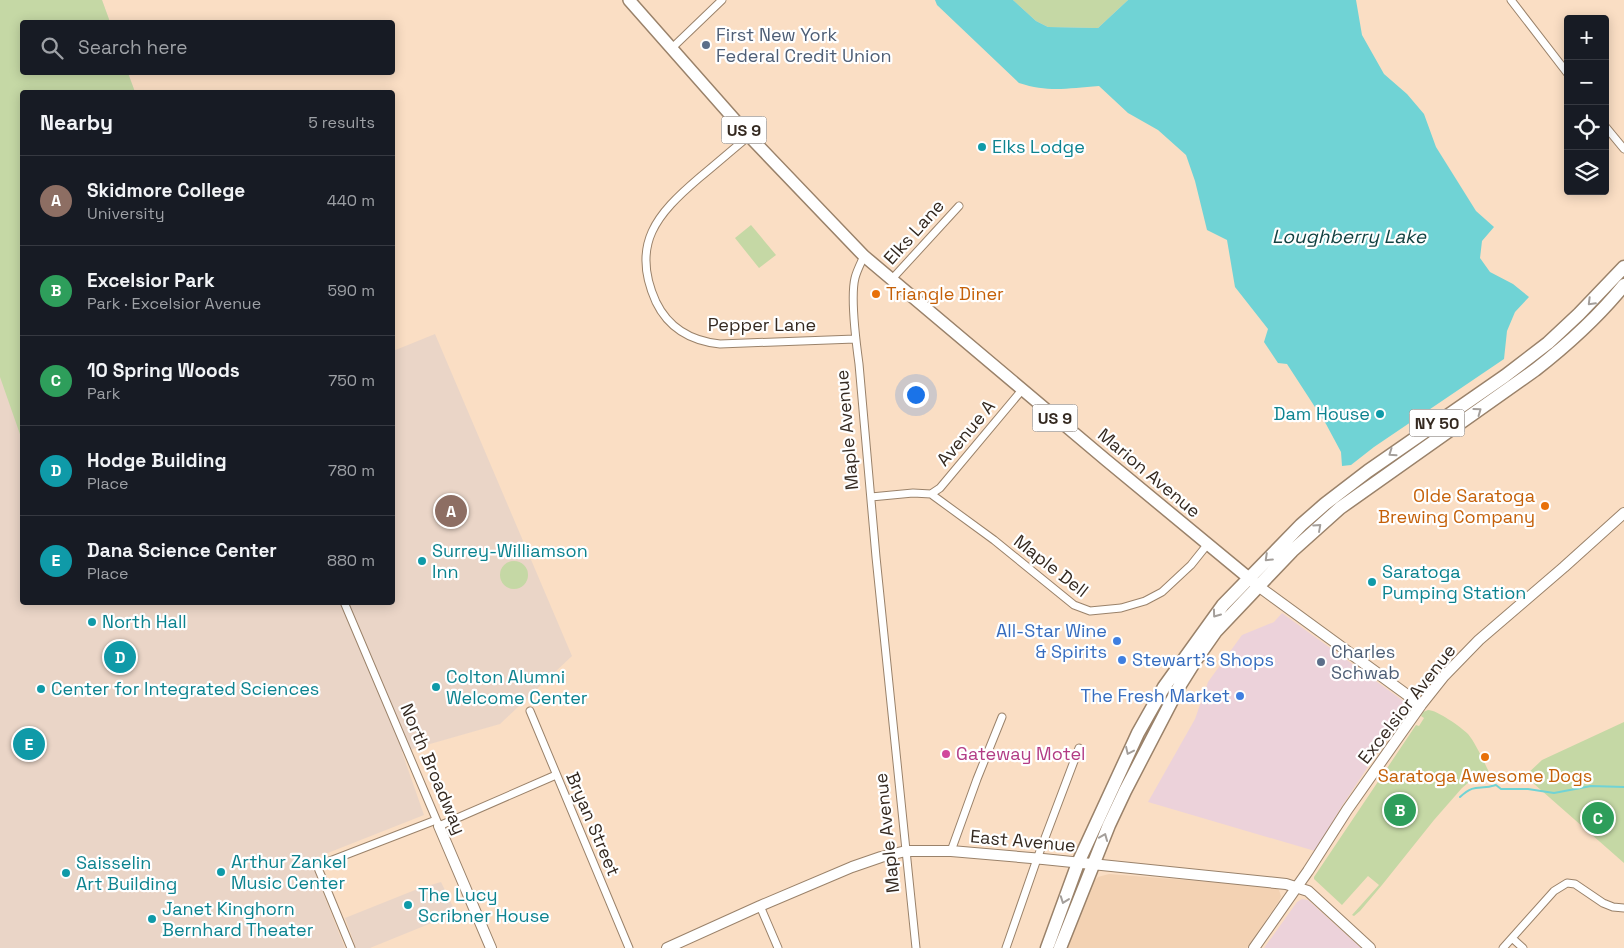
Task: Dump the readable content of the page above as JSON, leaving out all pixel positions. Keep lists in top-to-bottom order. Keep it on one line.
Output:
{"streets":{"highway":["NY 50"],"main road":["US 9","Marion Avenue"],"street":["Elks Lane","Pepper Lane","Maple Avenue","Avenue A","Maple Dell","Excelsior Avenue","North Broadway","Bryan Street","East Avenue"]},"crossings":[["US 9","Pepper Lane"],["US 9","Maple Avenue"],["US 9","Marion Avenue"],["Elks Lane","Marion Avenue"],["Pepper Lane","Maple Avenue"],["NY 50","Marion Avenue"],["Maple Avenue","Marion Avenue"],["Maple Avenue","East Avenue"],["Avenue A","Marion Avenue"],["Avenue A","Maple Dell"],["Marion Avenue","Maple Dell"],["Marion Avenue","Excelsior Avenue"],["Excelsior Avenue","East Avenue"]],"water":["Loughberry Lake"],"places":["First New York Federal Credit Union","Elks Lodge","Triangle Diner","Dam House","Olde Saratoga Brewing Company","Surrey-Williamson Inn","Saratoga Pumping Station","North Hall","All-Star Wine & Spirits","Stewart's Shops","Charles Schwab","Colton Alumni Welcome Center","Center for Integrated Sciences","The Fresh Market","Gateway Motel","Saratoga Awesome Dogs","Arthur Zankel Music Center","Saisselin Art Building","The Lucy Scribner House","Janet Kinghorn Bernhard Theater"],"page":{"map_buttons":["+","−"],"search":"Search here","heading":["Nearby","5 results"],"list":[{"mark":"A","name":"Skidmore College","note":"University","value":"440 m"},{"mark":"B","name":"Excelsior Park","note":"Park · Excelsior Avenue","value":"590 m"},{"mark":"C","name":"10 Spring Woods","note":"Park","value":"750 m"},{"mark":"D","name":"Hodge Building","note":"Place","value":"780 m"},{"mark":"E","name":"Dana Science Center","note":"Place","value":"880 m"}],"pins":["A","D","E","B","C"]}}
